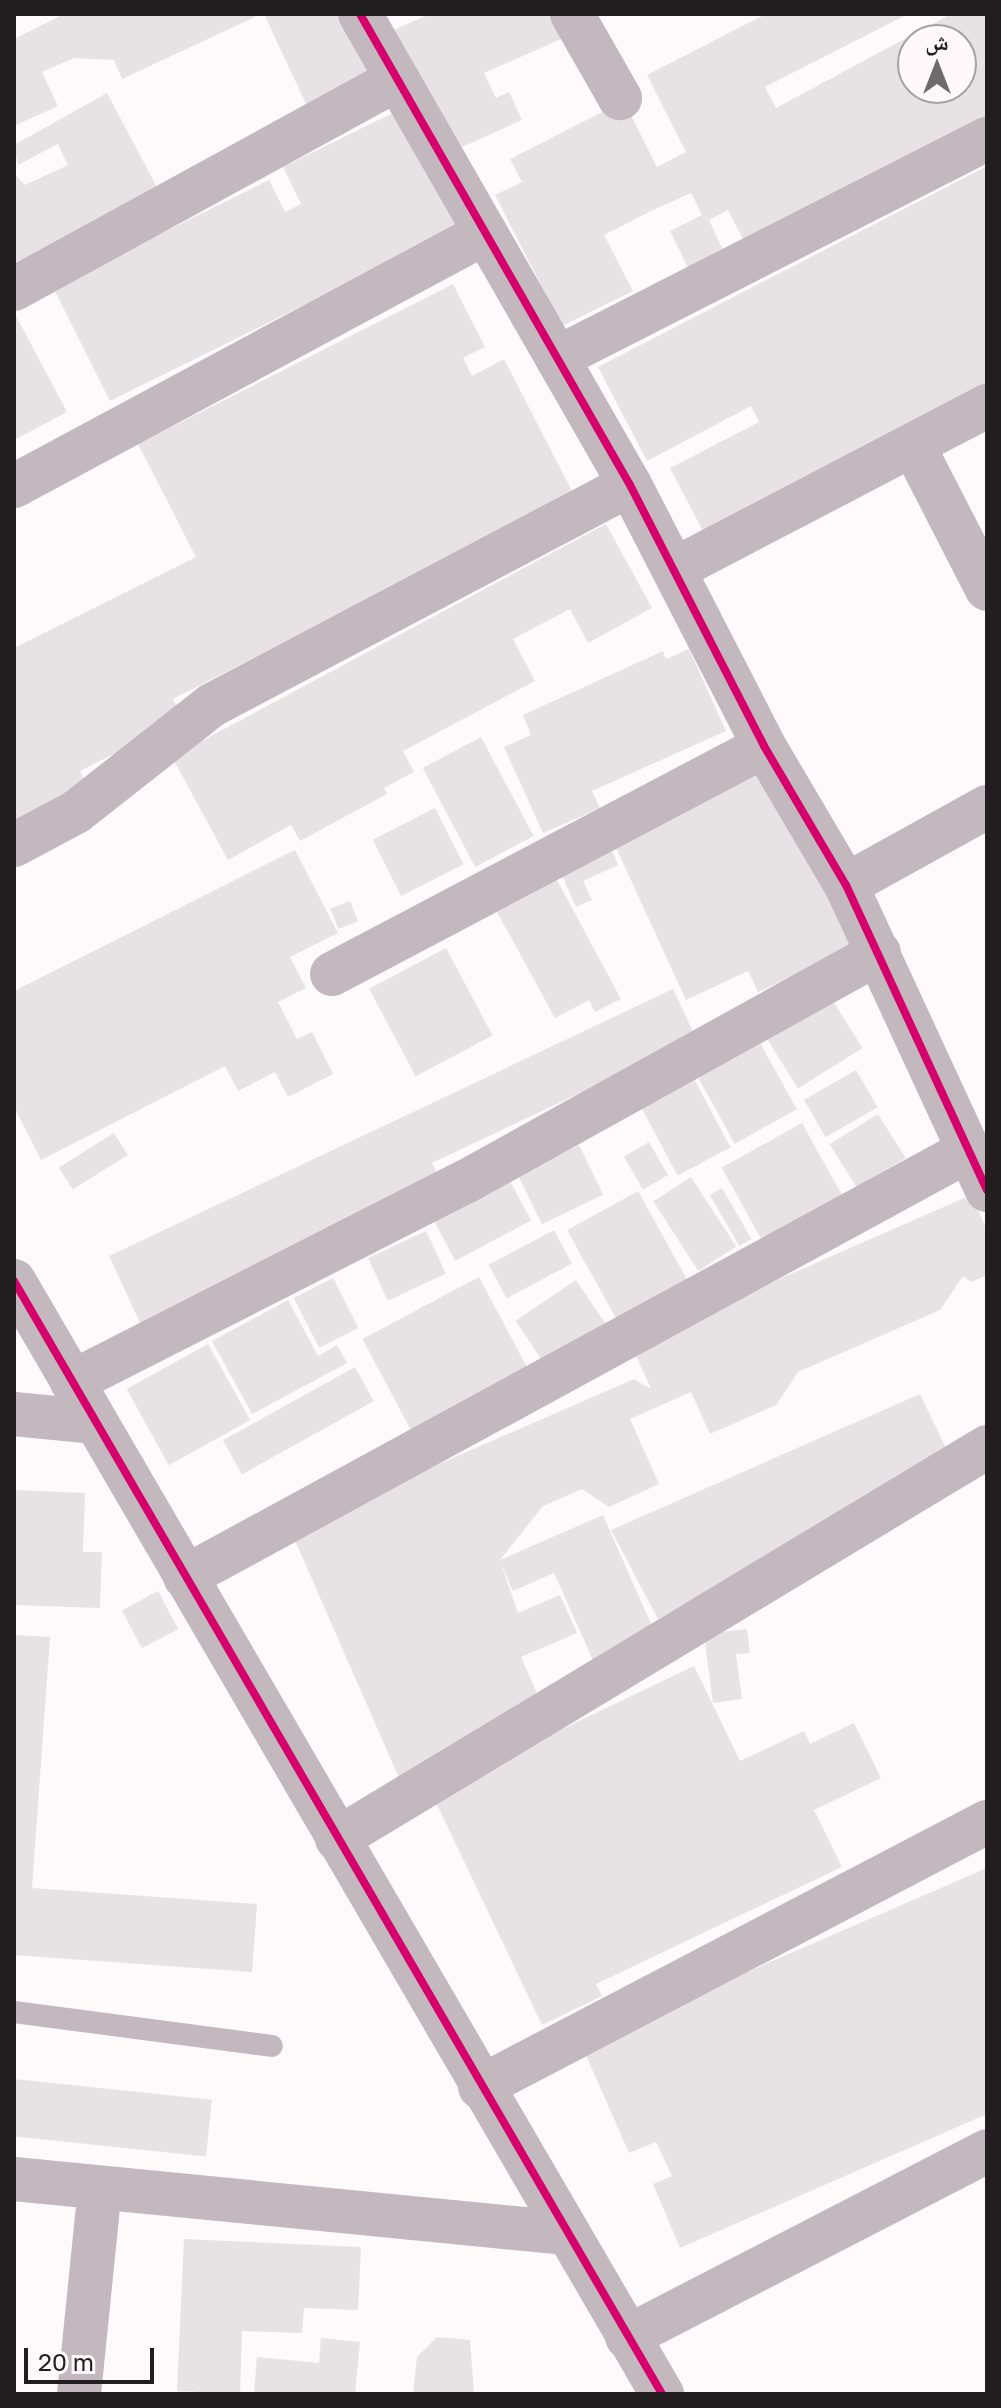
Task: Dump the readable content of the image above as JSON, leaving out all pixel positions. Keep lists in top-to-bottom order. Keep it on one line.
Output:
{"scale_bar":"20 m","north":"top"}
